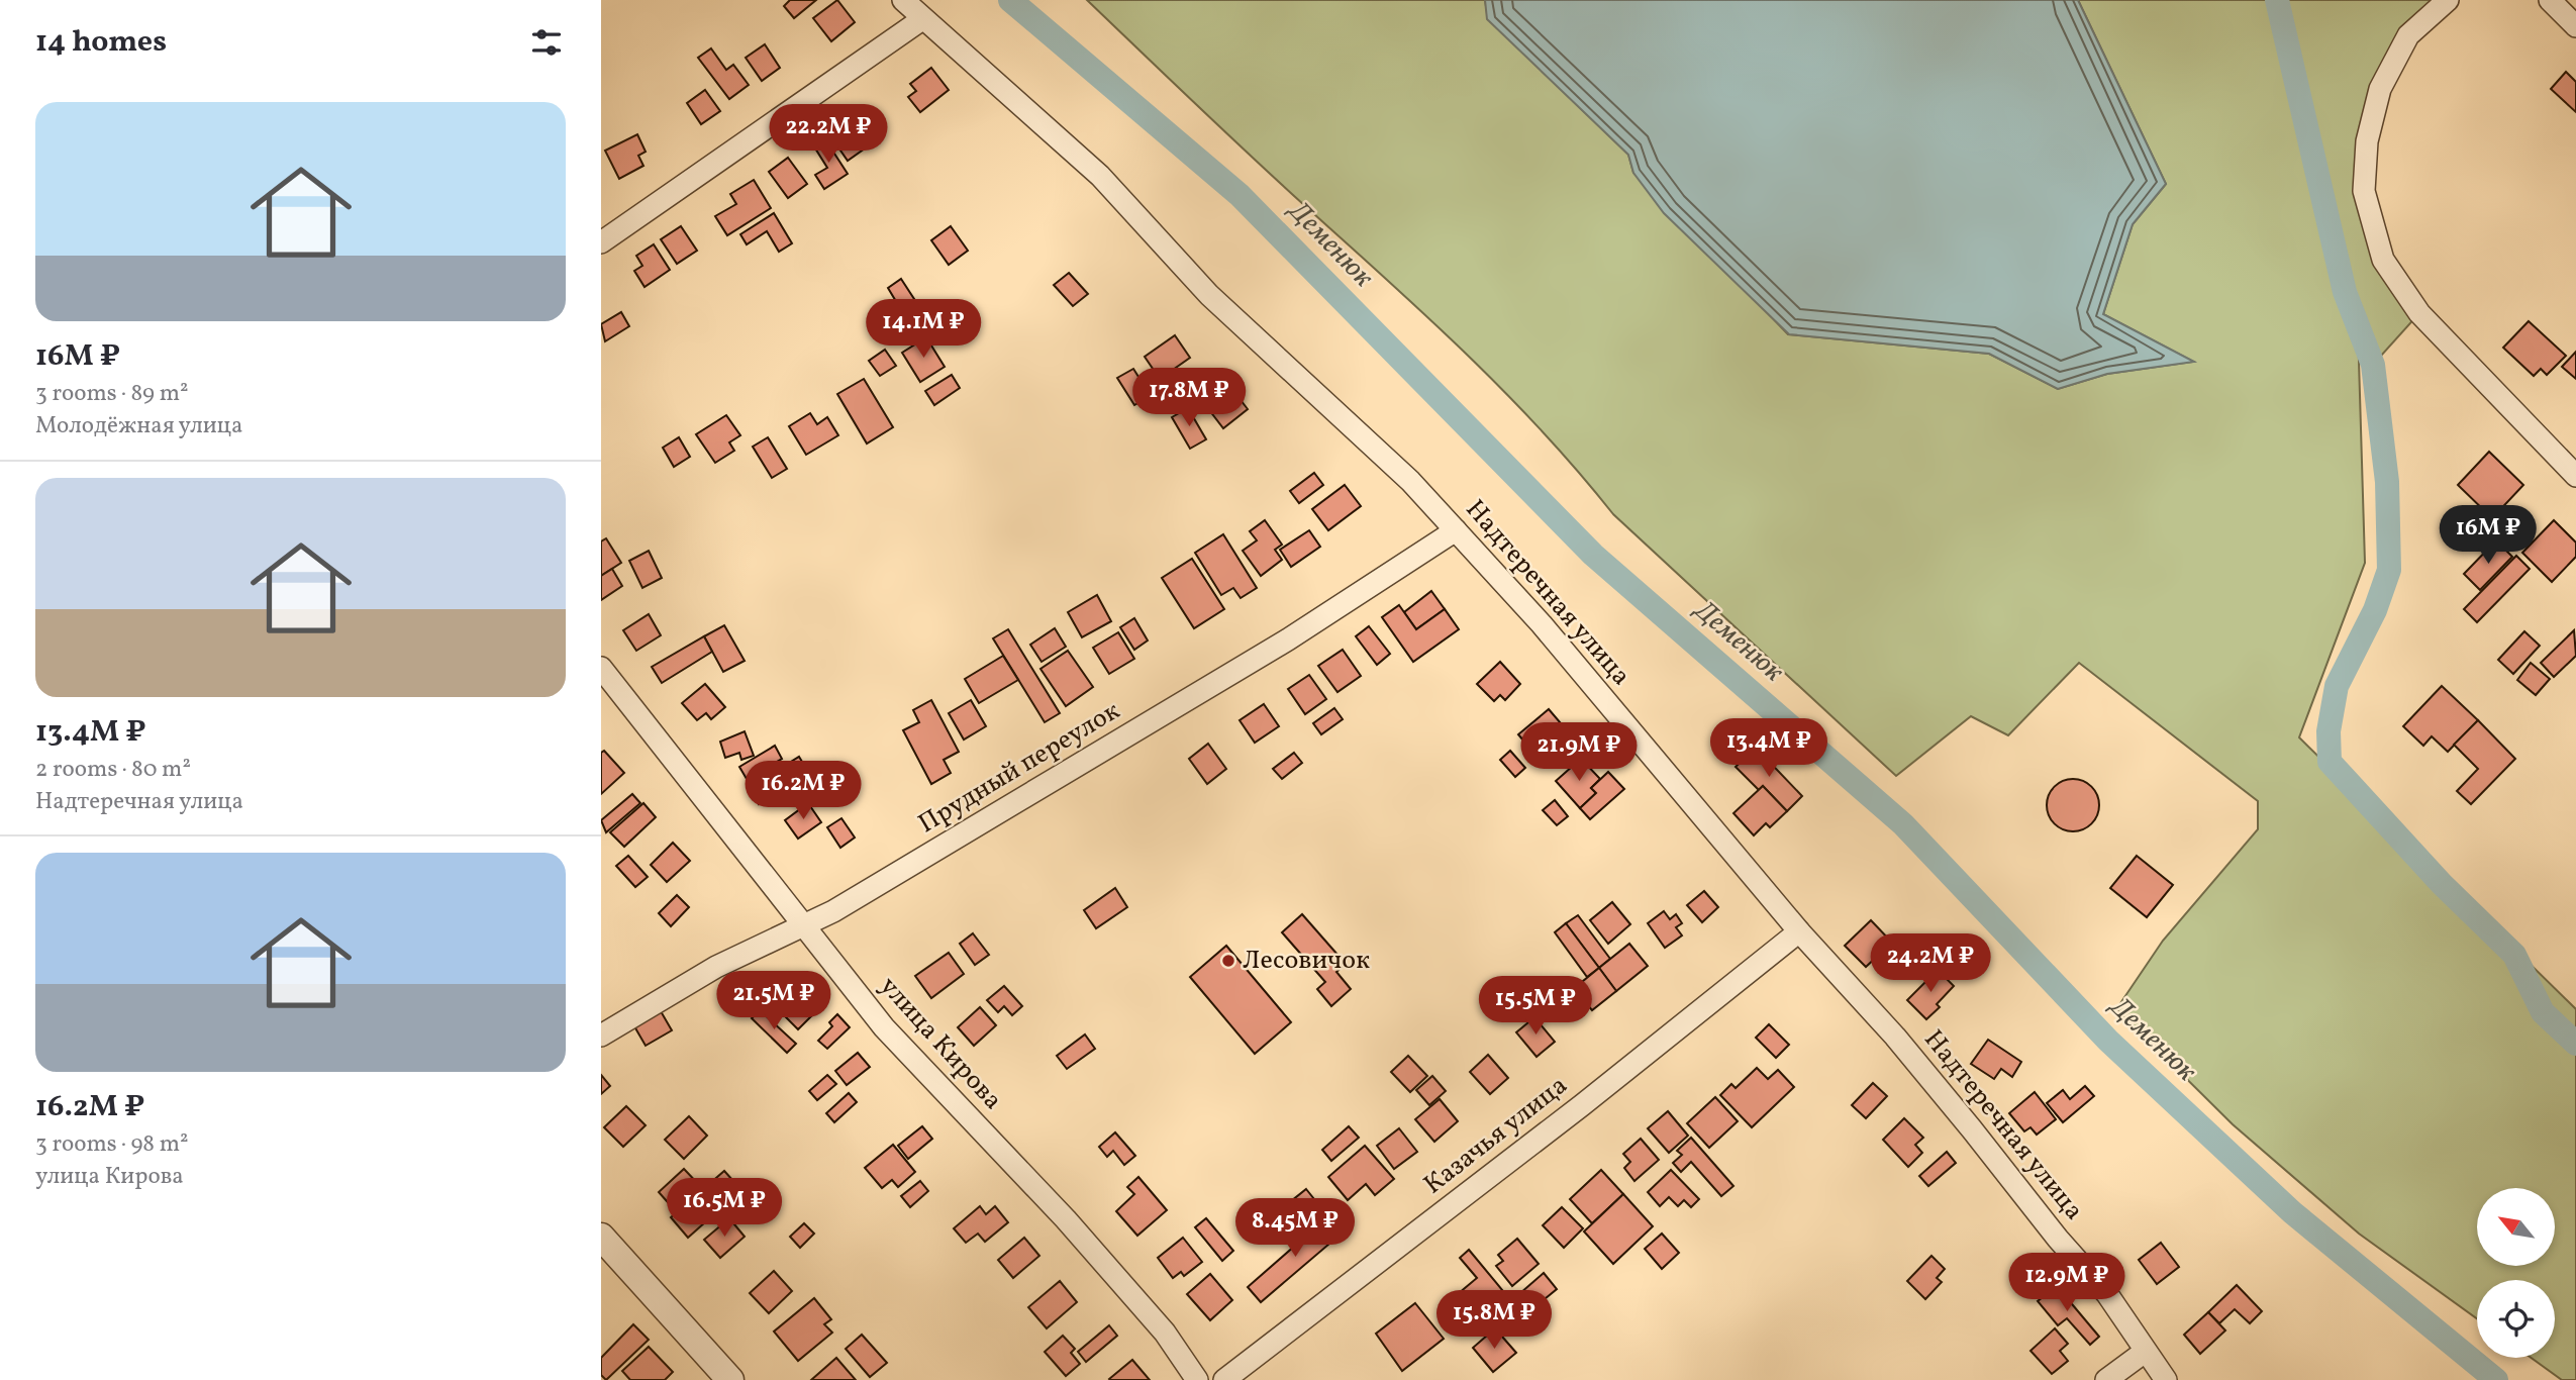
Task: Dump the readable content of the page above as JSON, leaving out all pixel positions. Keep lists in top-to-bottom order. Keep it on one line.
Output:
{"streets":{"street":["Надтеречная улица","Прудный переулок","улица Кирова","Казачья улица"]},"crossings":[["Надтеречная улица","Прудный переулок"],["Надтеречная улица","Казачья улица"],["Прудный переулок","улица Кирова"]],"water":["Деменюк"],"places":["Лесовичок"],"north":"top left","page":{"heading":"14 homes","list":[{"name":"16M ₽","note":"3 rooms · 89 m² · Молодёжная улица"},{"name":"13.4M ₽","note":"2 rooms · 80 m² · Надтеречная улица"},{"name":"16.2M ₽","note":"3 rooms · 98 m² · улица Кирова"}],"price":["22.2M ₽","14.1M ₽","17.8M ₽","16M ₽","13.4M ₽","21.9M ₽","16.2M ₽","24.2M ₽","21.5M ₽","15.5M ₽","16.5M ₽","8.45M ₽","12.9M ₽","15.8M ₽"]}}
